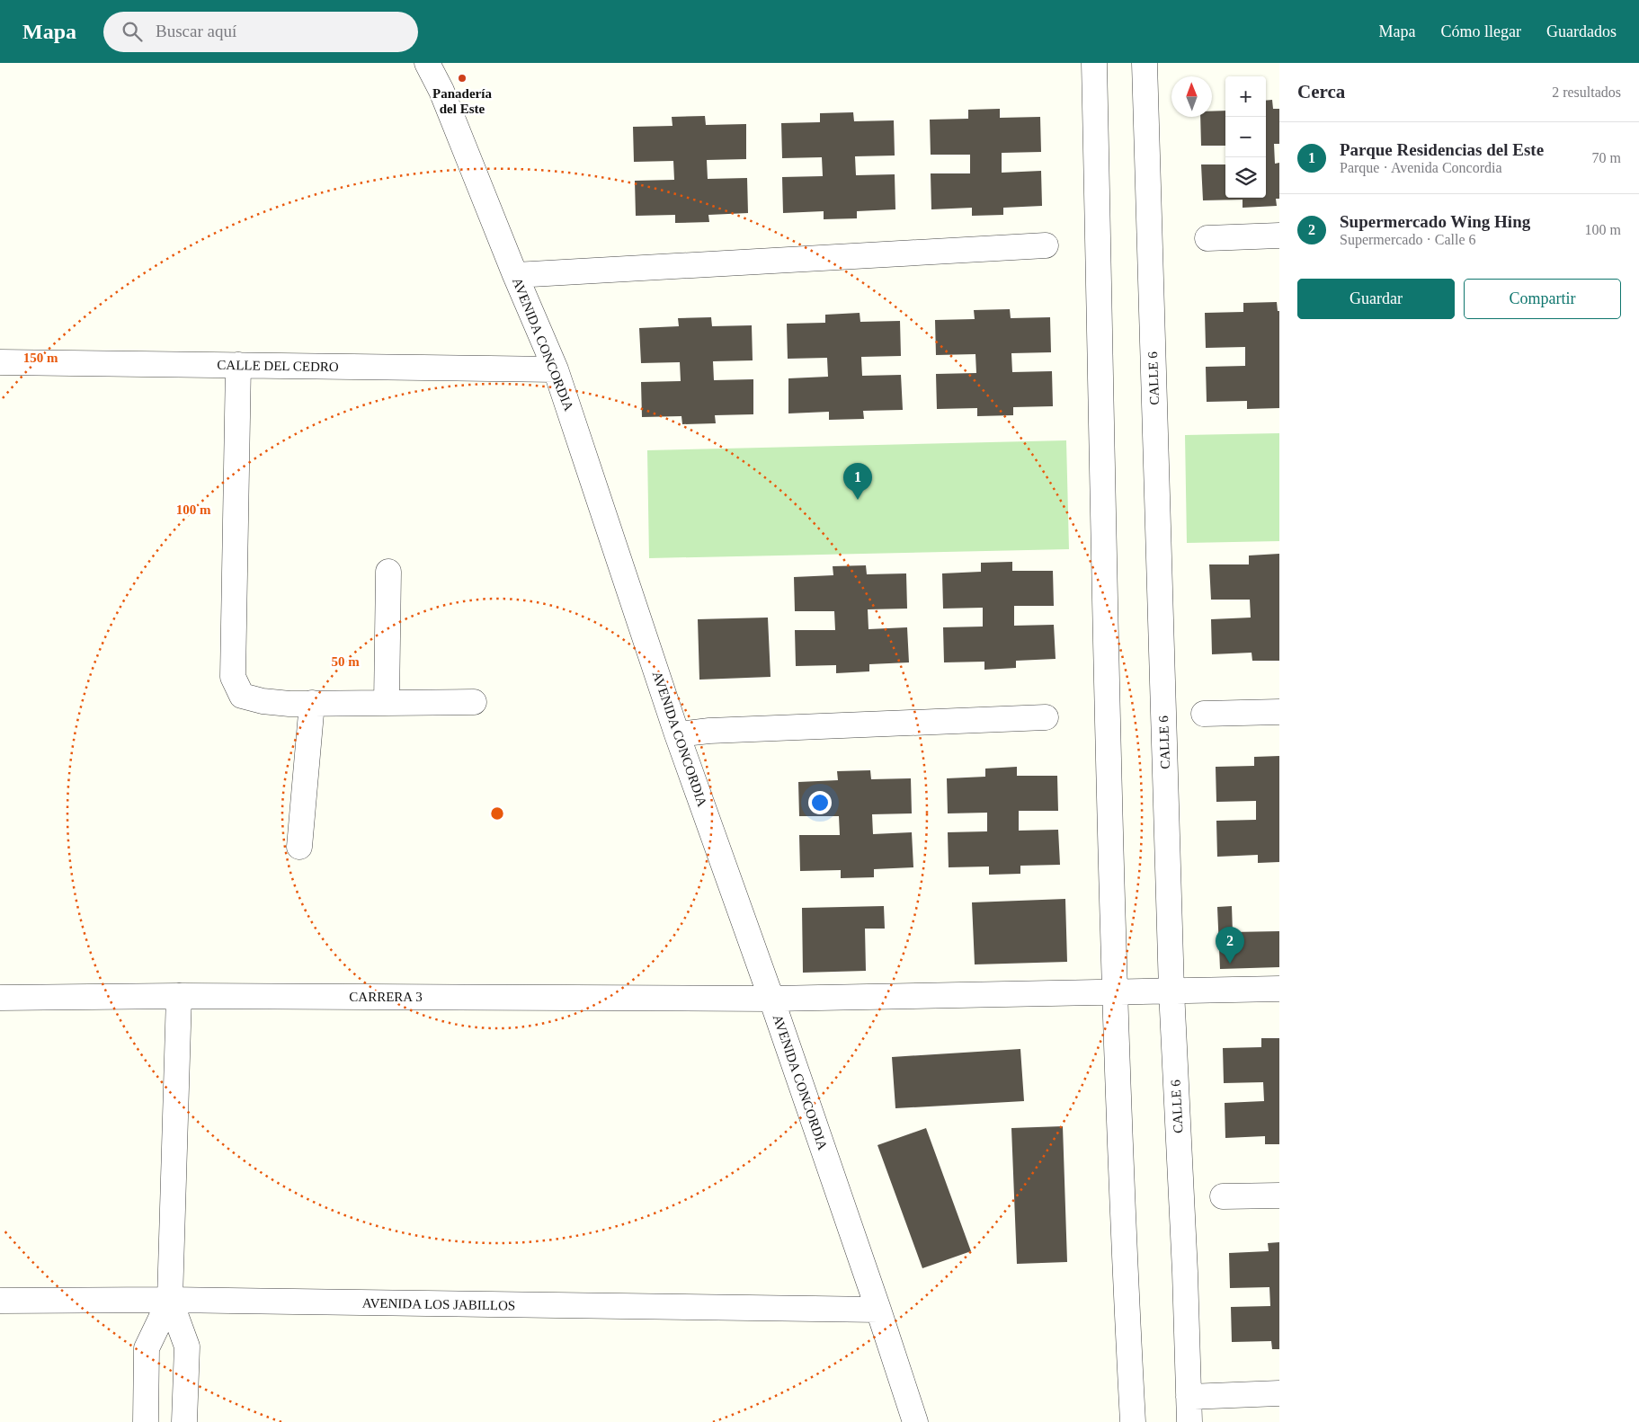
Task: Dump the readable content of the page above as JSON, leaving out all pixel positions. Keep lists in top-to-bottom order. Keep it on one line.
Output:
{"streets":{"street":["AVENIDA CONCORDIA","CALLE DEL CEDRO","CALLE 6","CARRERA 3","AVENIDA LOS JABILLOS"]},"crossings":[["AVENIDA CONCORDIA","CALLE DEL CEDRO"],["AVENIDA CONCORDIA","CARRERA 3"],["AVENIDA CONCORDIA","AVENIDA LOS JABILLOS"],["CALLE 6","CARRERA 3"]],"places":["Panadería del Este"],"north":"top","page":{"header":"Mapa","search":"Buscar aquí","nav":["Mapa","Cómo llegar","Guardados"],"heading":["Cerca","2 resultados"],"map_buttons":["+","−"],"list":[{"mark":"1","name":"Parque Residencias del Este","note":"Parque · Avenida Concordia","value":"70 m"},{"mark":"2","name":"Supermercado Wing Hing","note":"Supermercado · Calle 6","value":"100 m"}],"buttons":["Guardar","Compartir"],"pins":["1","2"]},"rings":["150 m","100 m","50 m"]}
